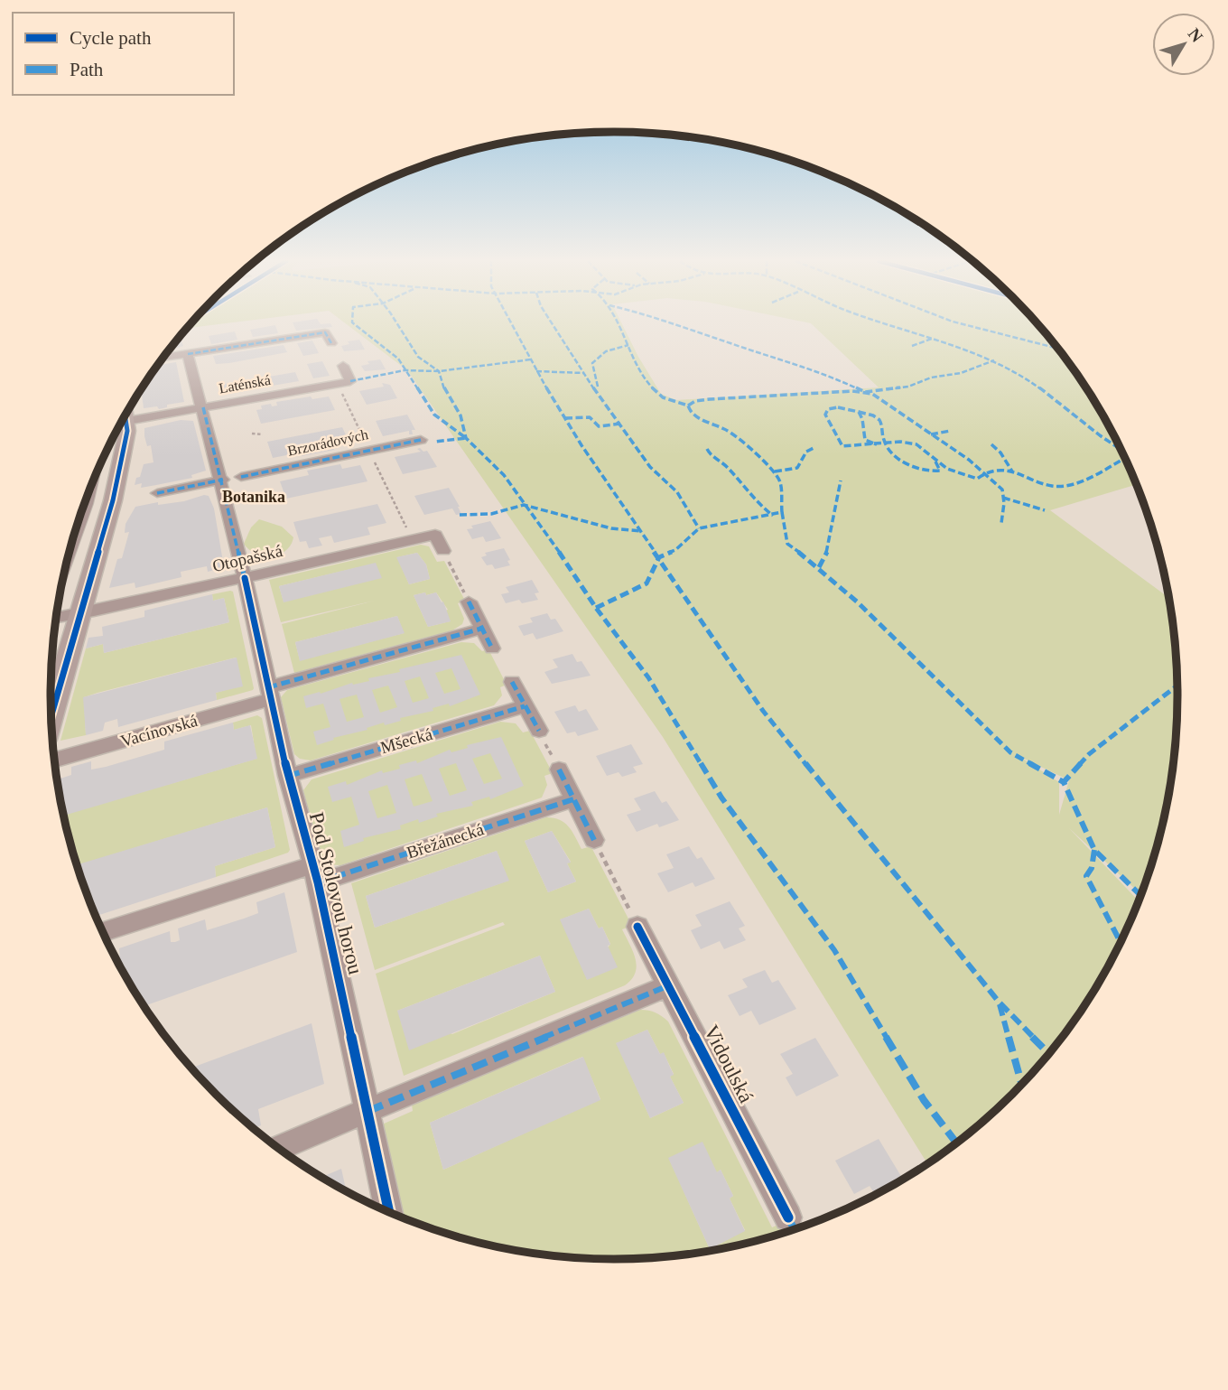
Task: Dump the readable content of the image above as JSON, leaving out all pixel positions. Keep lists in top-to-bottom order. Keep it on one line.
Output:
{"streets":{"street":["Laténská","Brzorádových","Otopašská","Vacínovská","Mšecká","Břežánecká","Pod Stolovou horou","Vidoulská"]},"crossings":[["Laténská","Pod Stolovou horou"],["Otopašská","Pod Stolovou horou"],["Vacínovská","Pod Stolovou horou"],["Mšecká","Pod Stolovou horou"],["Břežánecká","Pod Stolovou horou"]],"districts":["Botanika"],"legend":["Cycle path","Path"],"north":"top right"}
